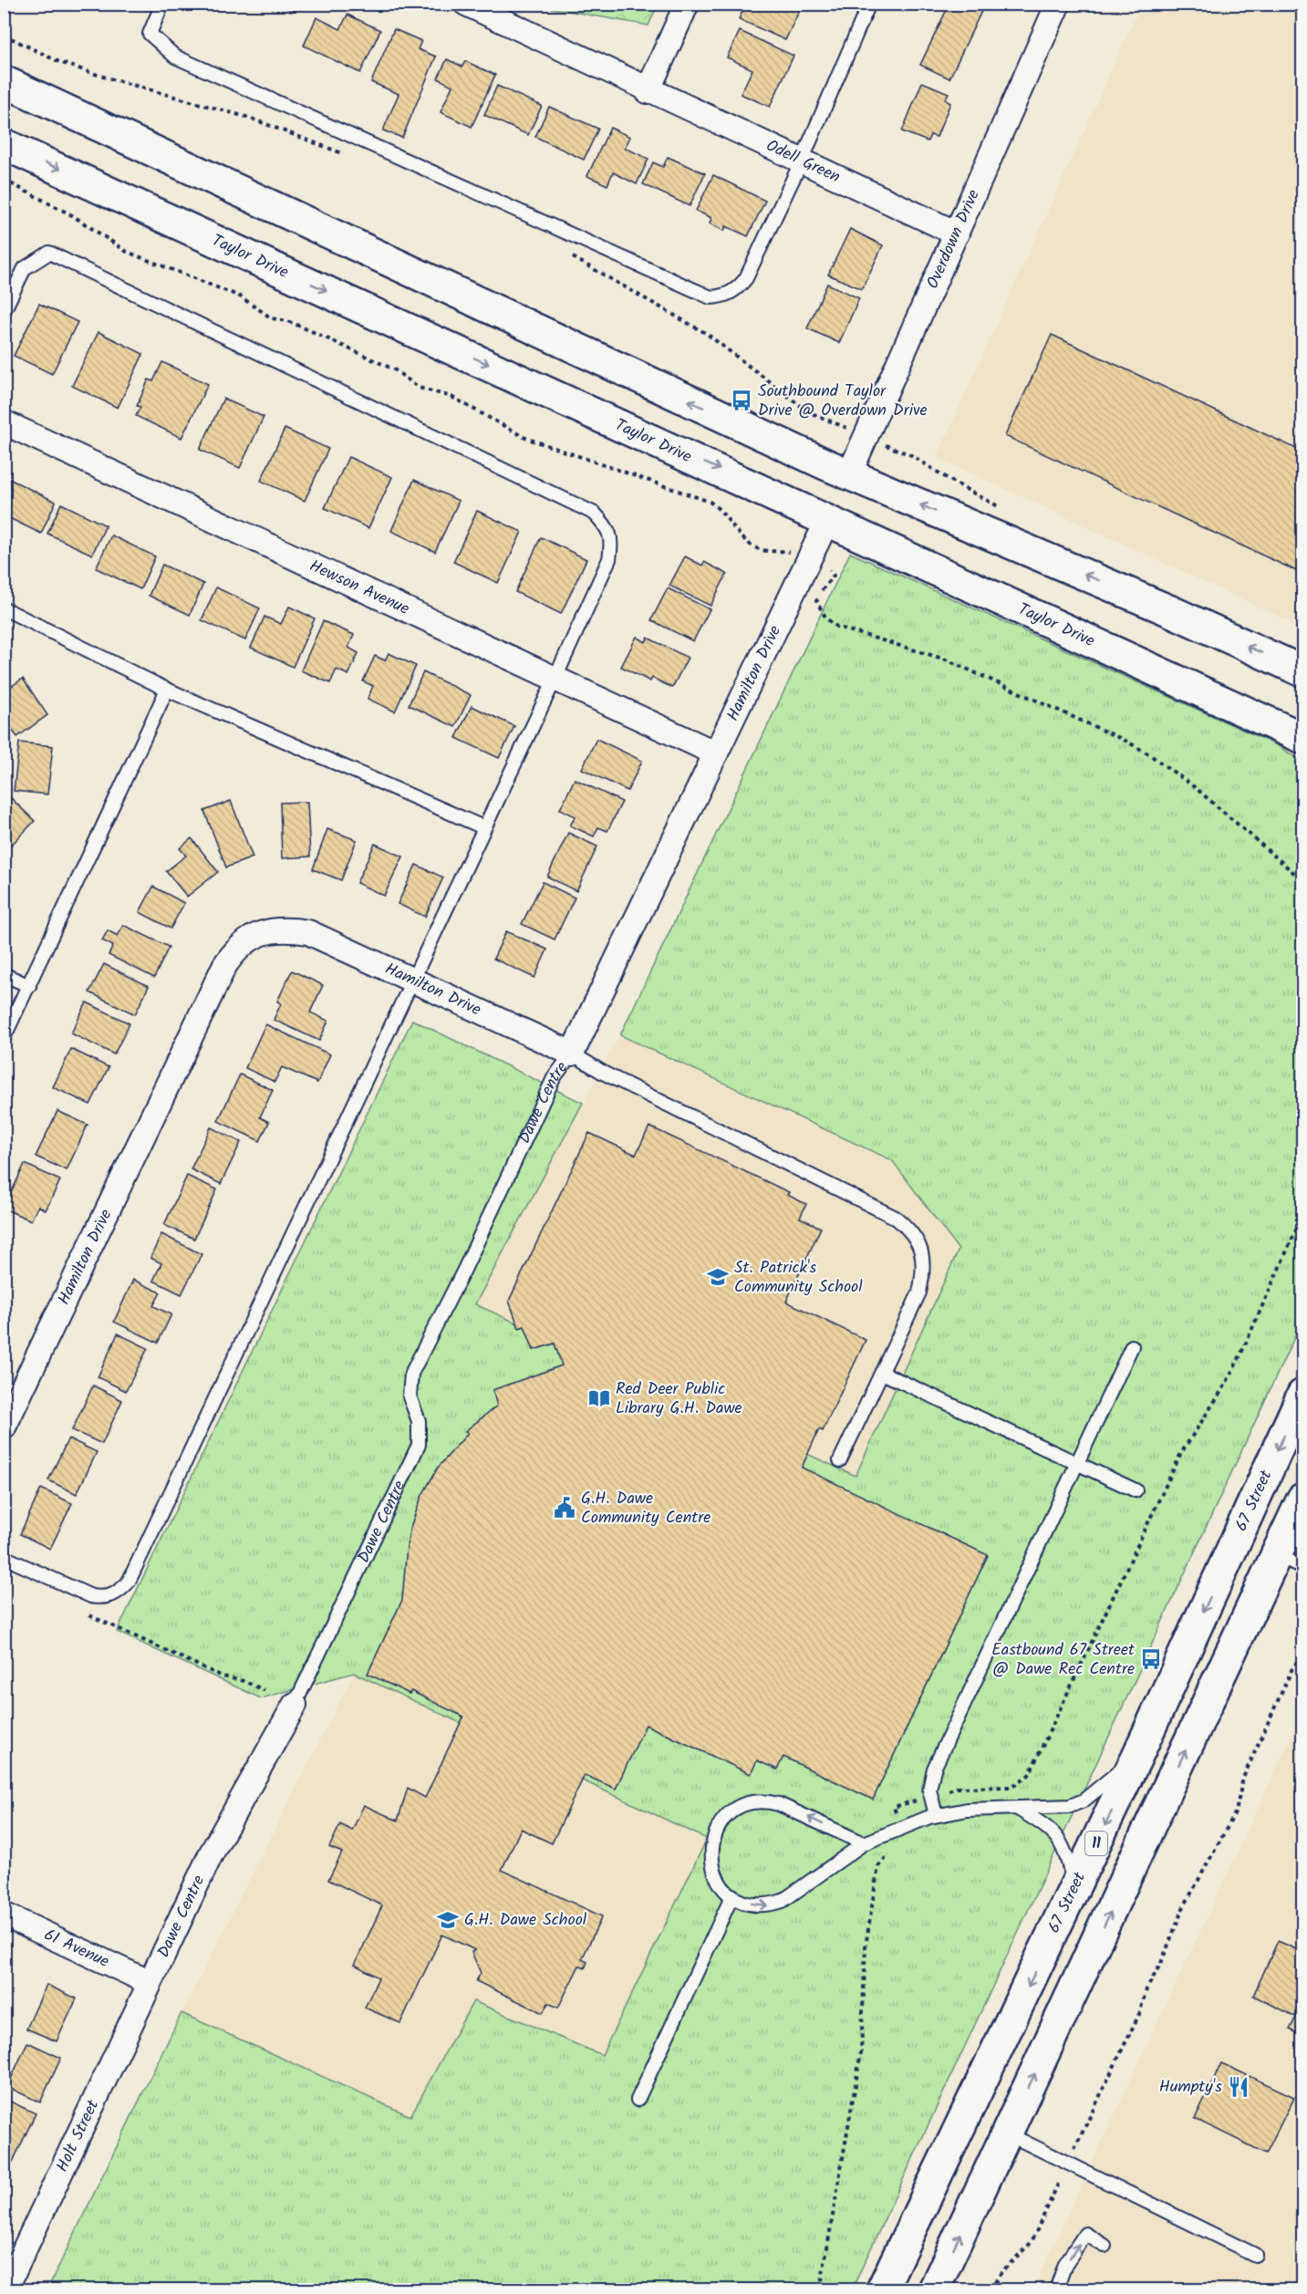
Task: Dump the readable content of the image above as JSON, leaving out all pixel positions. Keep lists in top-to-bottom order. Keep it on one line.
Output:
{"streets":{"main road":["Taylor Drive","67 Street","11"],"street":["Odell Green","Overdown Drive","Hewson Avenue","Hamilton Drive","Dawe Centre","61 Avenue","Holt Street"]},"crossings":[["Odell Green","Overdown Drive"],["Taylor Drive","Hamilton Drive"],["Hewson Avenue","Hamilton Drive"],["Hamilton Drive","Dawe Centre"],["Dawe Centre","61 Avenue"],["Dawe Centre","Holt Street"],["61 Avenue","Holt Street"]],"places":{"bus stop":["Southbound Taylor Drive @ Overdown Drive","Eastbound 67 Street @ Dawe Rec Centre"],"school or university":["St. Patrick's Community School","G.H. Dawe School"],"library":["Red Deer Public Library G.H. Dawe"],"public building":["G.H. Dawe Community Centre"],"restaurant":["Humpty's"]}}
